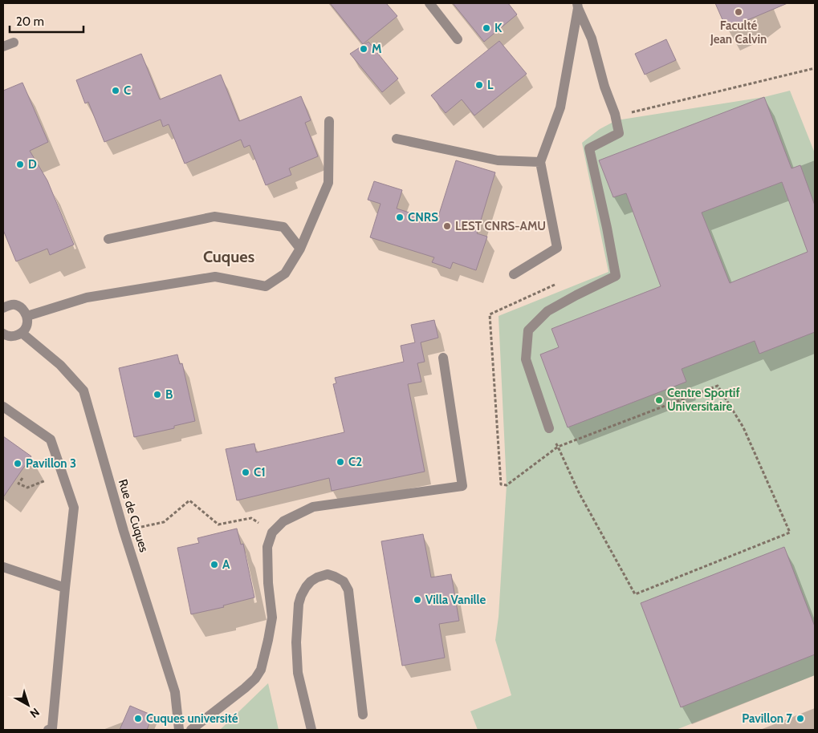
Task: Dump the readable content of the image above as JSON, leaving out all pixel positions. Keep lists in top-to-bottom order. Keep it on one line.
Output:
{"streets":{"street":["Rue de Cuques"]},"districts":["Cuques"],"places":["Faculté Jean Calvin","K","M","L","C","D","CNRS","LEST CNRS-AMU","B","Centre Sportif Universitaire","C2","Pavillon 3","C1","A","Villa Vanille","Cuques université","Pavillon 7"],"scale_bar":"20 m","north":"bottom right"}
